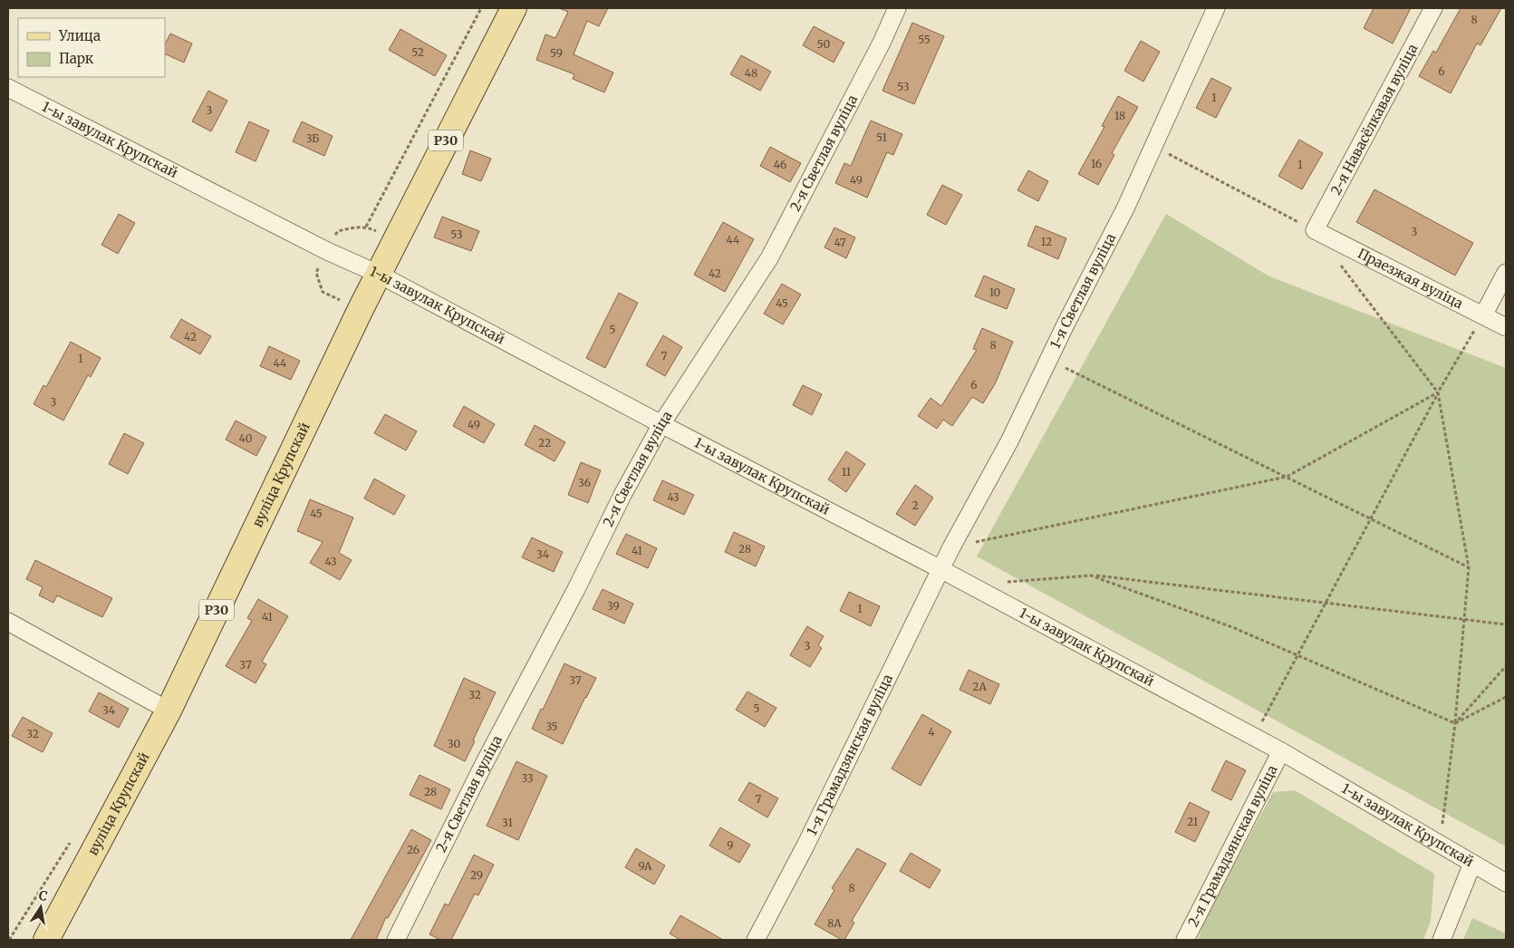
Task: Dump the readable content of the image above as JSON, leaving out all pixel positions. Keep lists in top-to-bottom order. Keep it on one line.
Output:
{"streets":{"main road":["Р30","вуліца Крупскай"],"street":["2-я Навасёлкавая вуліца","1-ы завулак Крупскай","2-я Светлая вуліца","Праезжая вуліца","1-я Светлая вуліца","1-я Грамадзянская вуліца","2-я Грамадзянская вуліца"]},"crossings":[["2-я Навасёлкавая вуліца","Праезжая вуліца"],["1-ы завулак Крупскай","2-я Светлая вуліца"],["1-ы завулак Крупскай","1-я Светлая вуліца"],["1-ы завулак Крупскай","вуліца Крупскай"],["1-ы завулак Крупскай","1-я Грамадзянская вуліца"],["1-ы завулак Крупскай","2-я Грамадзянская вуліца"],["1-я Светлая вуліца","1-я Грамадзянская вуліца"]],"house_numbers":["8","55","50","52","59","6","48","53","1","3","18","51","3Б","16","46","1","49","3","53","44","12","47","42","10","45","5","42","8","7","1","44","6","3","49","40","22","11","36","43","2","45","28","41","34","43","39","1","41","3","37","37","2А","32","5","34","35","4","32","30","33","28","7","21","31","9","26","9А","29","8","8А"],"legend":["Улица","Парк"],"north":"top"}
